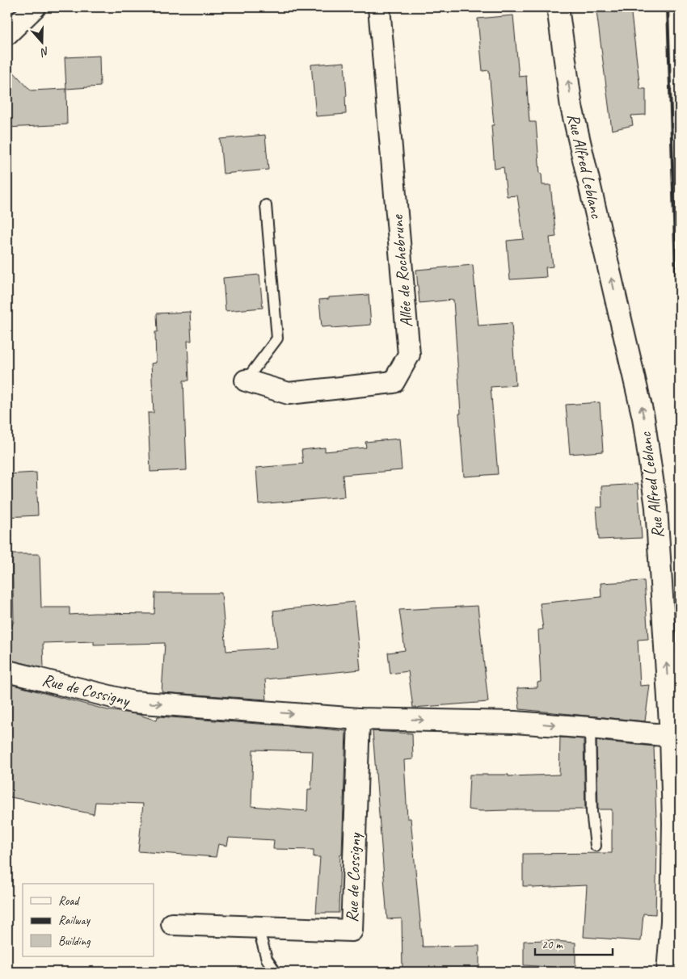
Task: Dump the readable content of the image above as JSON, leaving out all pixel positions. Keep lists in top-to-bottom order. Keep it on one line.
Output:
{"streets":{"street":["Rue Alfred Leblanc","Allée de Rochebrune","Rue de Cossigny"]},"crossings":[["Rue Alfred Leblanc","Rue de Cossigny"]],"one_way":["Rue Alfred Leblanc","Rue de Cossigny"],"legend":["Road","Railway","Building"],"scale_bar":"20 m","north":"bottom"}
